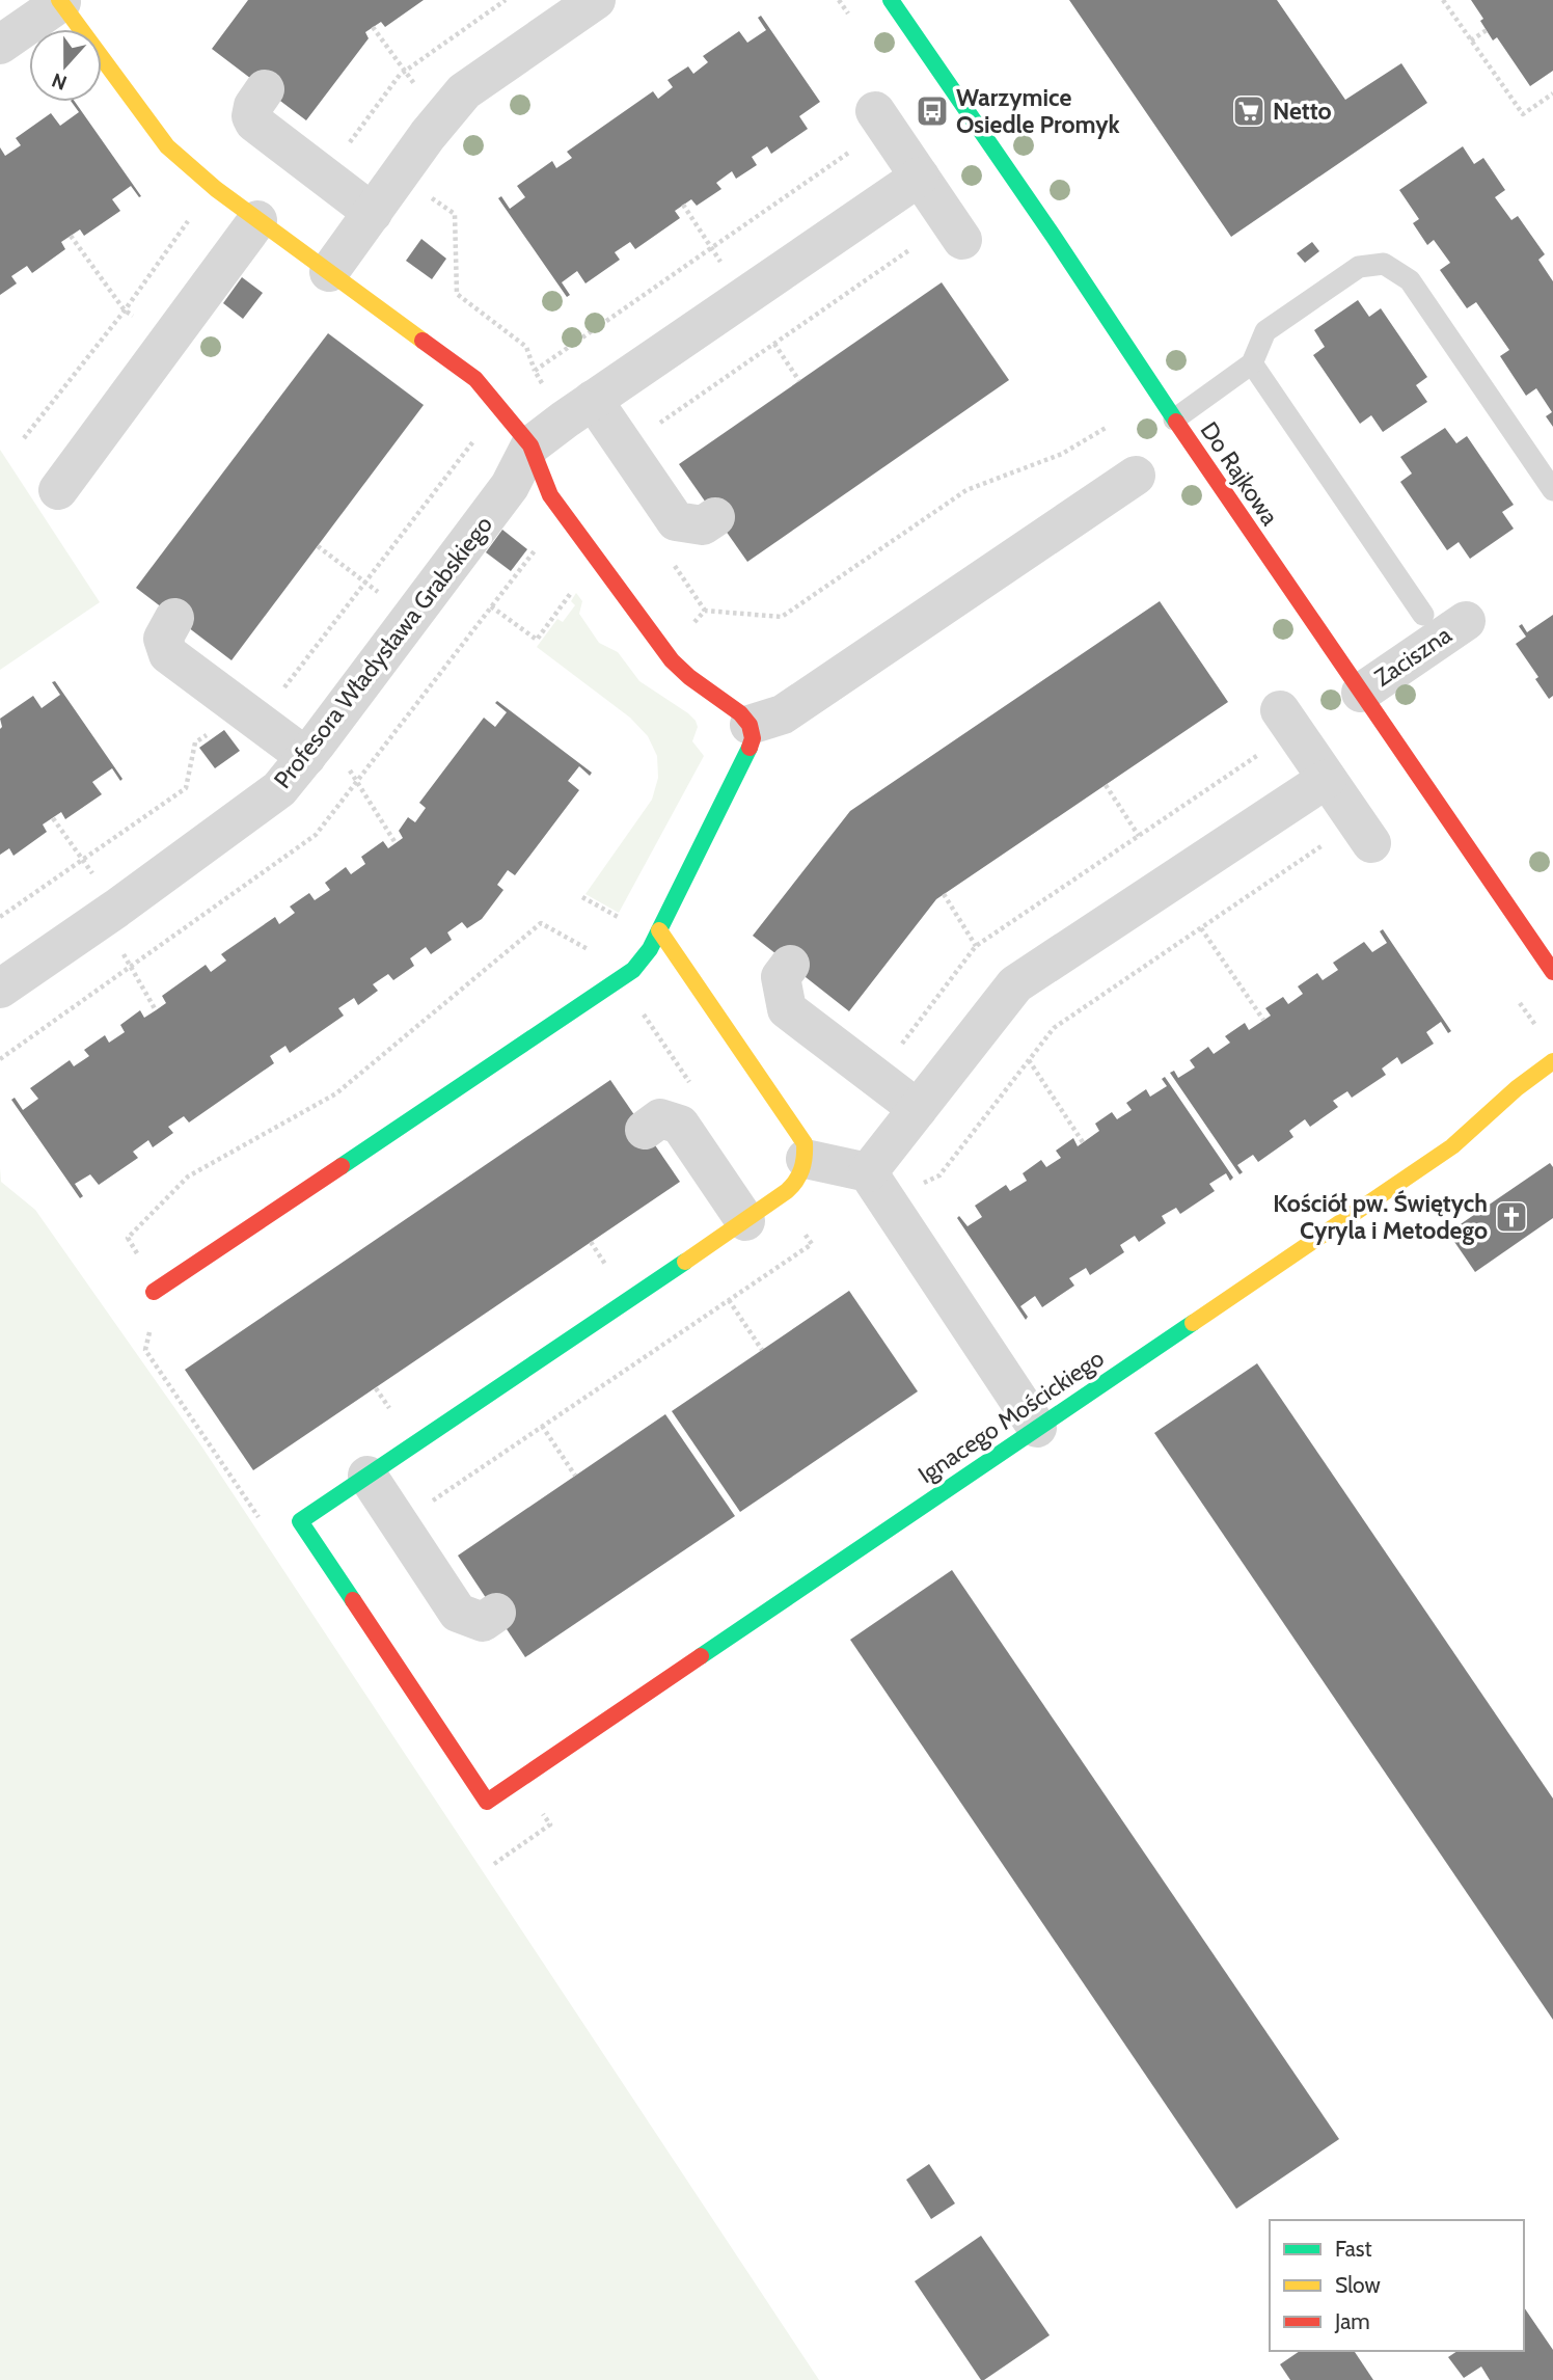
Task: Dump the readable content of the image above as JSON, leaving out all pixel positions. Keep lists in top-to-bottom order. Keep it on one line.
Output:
{"streets":{"street":["Do Rajkowa","Profesora Władysława Grabskiego","Zaciszna","Ignacego Mościckiego"]},"crossings":[["Do Rajkowa","Zaciszna"]],"places":{"bus stop":["Warzymice Osiedle Promyk"],"supermarket":["Netto"],"church":["Kościół pw. Świętych Cyryla i Metodego"]},"legend":["Fast","Slow","Jam"],"north":"bottom"}
